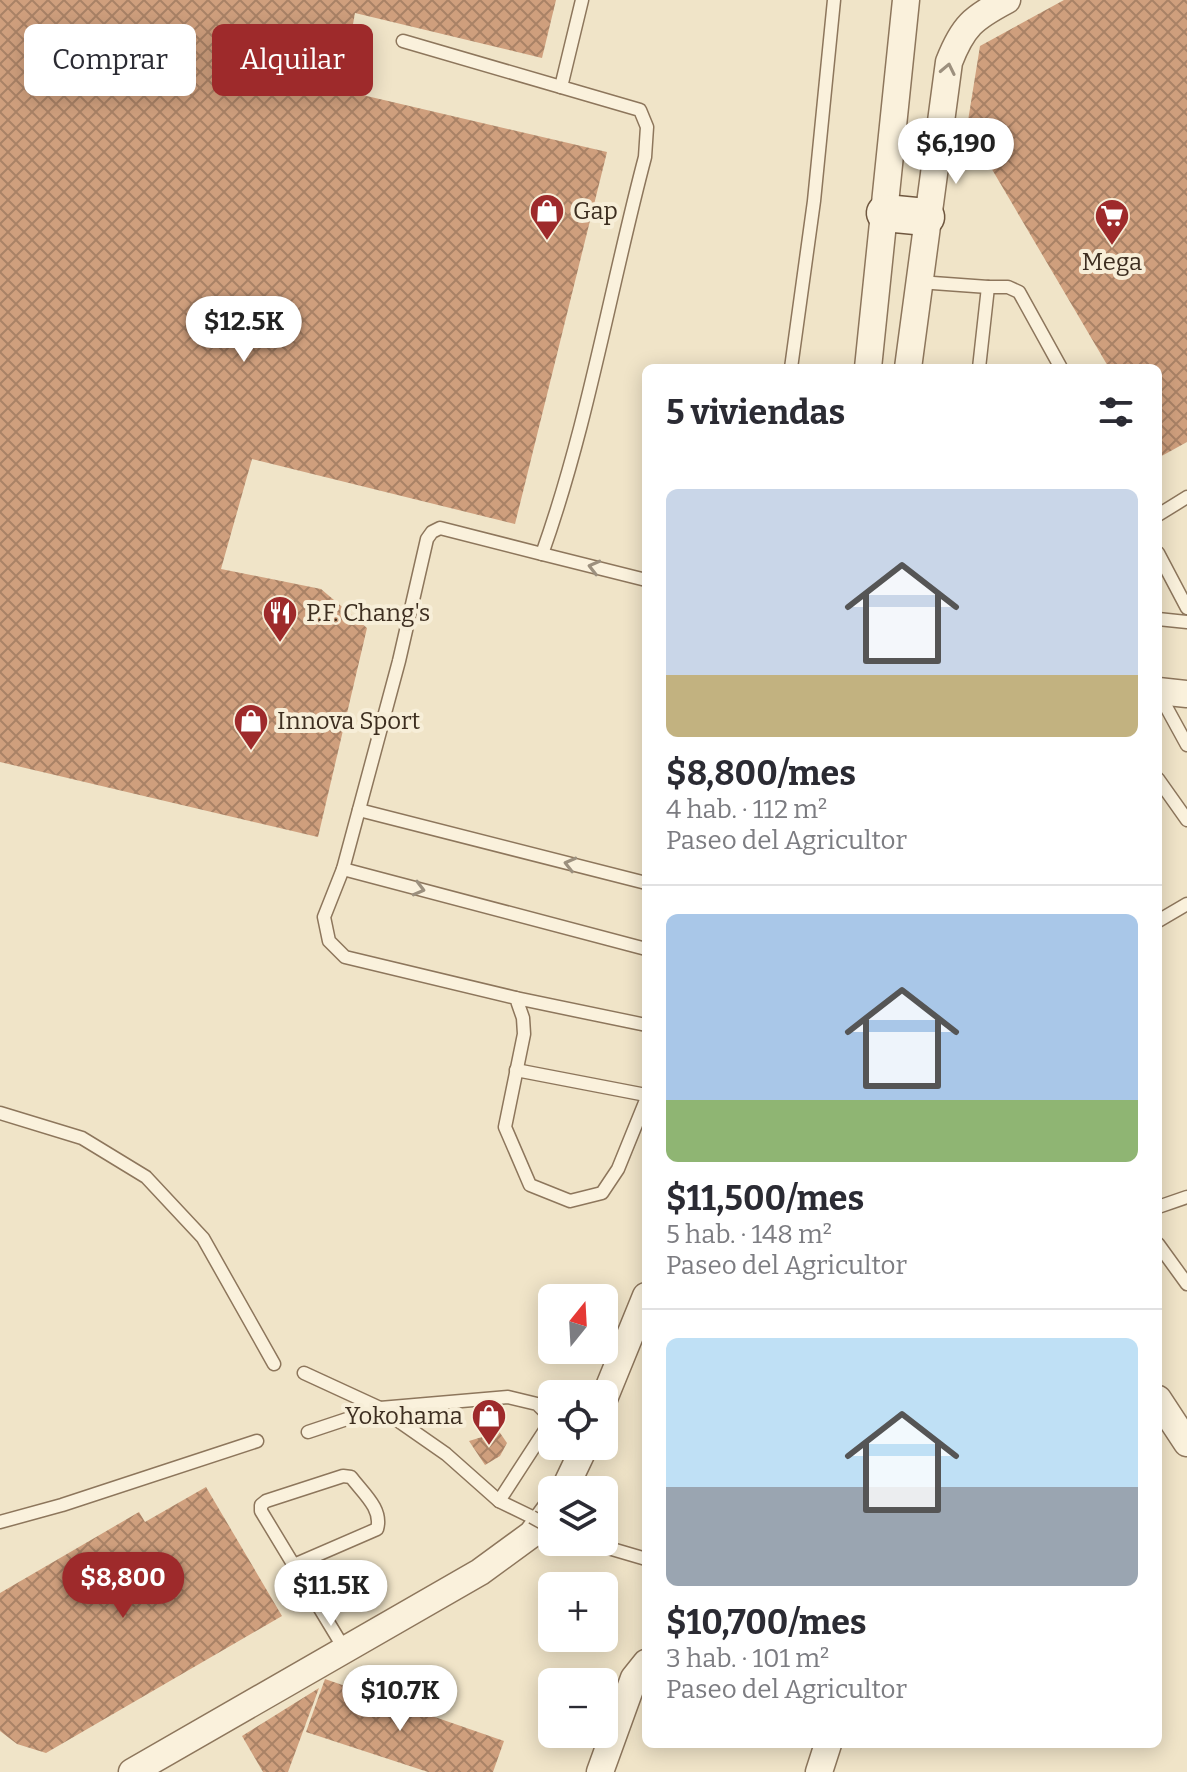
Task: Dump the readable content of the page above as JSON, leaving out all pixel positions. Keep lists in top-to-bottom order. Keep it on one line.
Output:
{"places":{"shop":["Gap","Innova Sport","Yokohama"],"supermarket":["Mega"],"restaurant":["P.F. Chang's"]},"north":"top","page":{"chip":["Comprar","Alquilar"],"price":["$6,190","$12.5K","$8,800","$11.5K","$10.7K"],"heading":"5 viviendas","list":[{"name":"$8,800/mes","note":"4 hab. · 112 m² · Paseo del Agricultor"},{"name":"$11,500/mes","note":"5 hab. · 148 m² · Paseo del Agricultor"},{"name":"$10,700/mes","note":"3 hab. · 101 m² · Paseo del Agricultor"}],"map_buttons":["+","−"]}}
